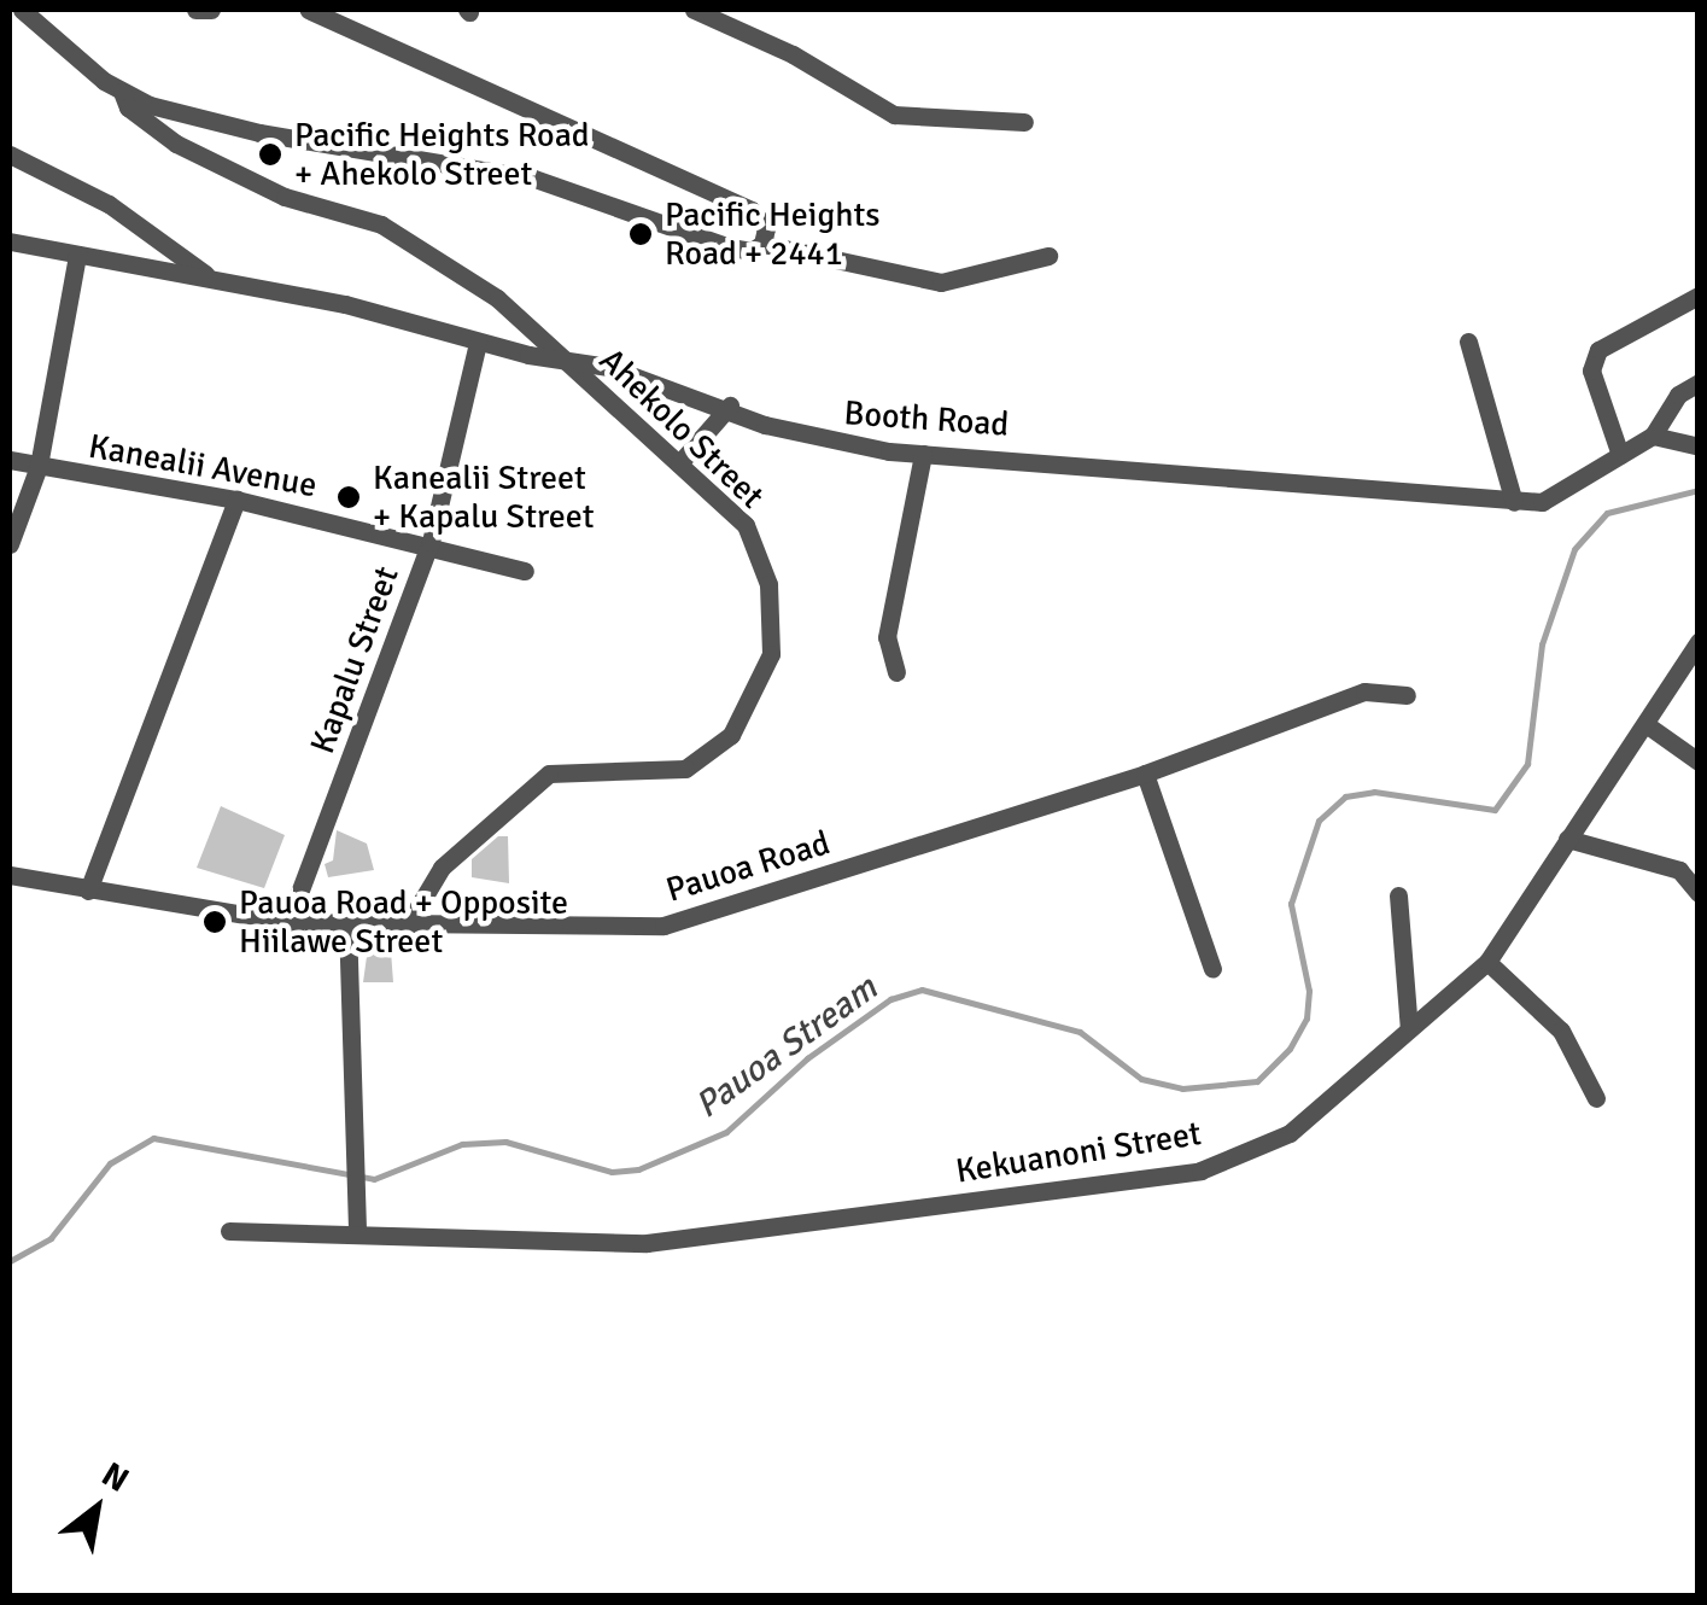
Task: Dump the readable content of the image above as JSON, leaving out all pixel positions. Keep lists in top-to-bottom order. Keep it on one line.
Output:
{"streets":{"street":["Booth Road","Ahekolo Street","Kanealii Avenue","Kapalu Street","Pauoa Road","Kekuanoni Street"]},"crossings":[["Booth Road","Ahekolo Street"],["Booth Road","Kapalu Street"],["Ahekolo Street","Pauoa Road"],["Kanealii Avenue","Kapalu Street"],["Kapalu Street","Pauoa Road"]],"water":["Pauoa Stream"],"places":["Pacific Heights Road + Ahekolo Street","Pacific Heights Road + 2441","Kanealii Street + Kapalu Street","Pauoa Road + Opposite Hiilawe Street"],"north":"top right"}
